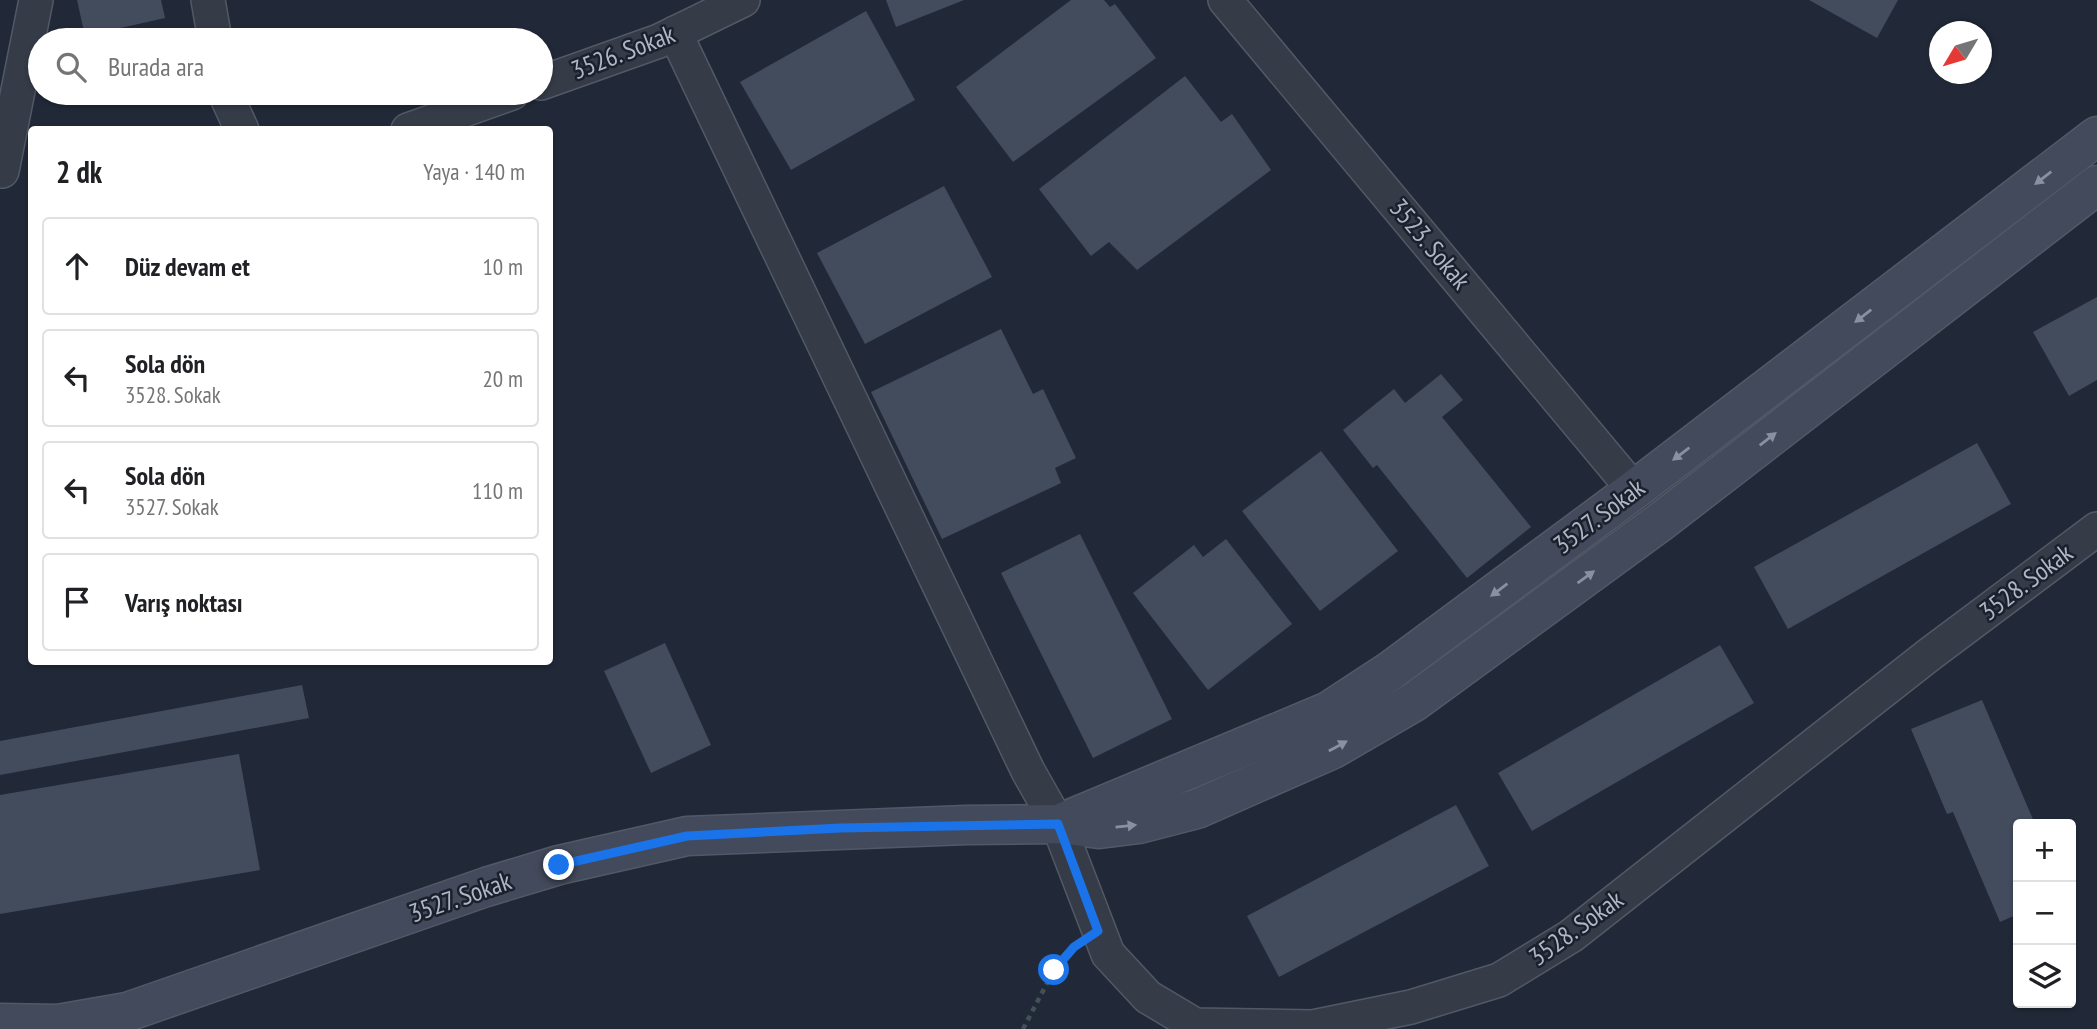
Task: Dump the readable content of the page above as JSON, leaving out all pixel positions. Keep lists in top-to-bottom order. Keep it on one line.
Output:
{"streets":{"street":["3526. Sokak","3523. Sokak","3527. Sokak","3528. Sokak"]},"crossings":[["3526. Sokak","3528. Sokak"],["3523. Sokak","3527. Sokak"],["3527. Sokak","3528. Sokak"]],"north":"bottom left","page":{"search":"Burada ara","heading":["2 dk","Yaya · 140 m"],"list":[["Düz devam et","10 m"],["Sola dön","3528. Sokak","20 m"],["Sola dön","3527. Sokak","110 m"],"Varış noktası"],"map_buttons":["+","−"]}}
